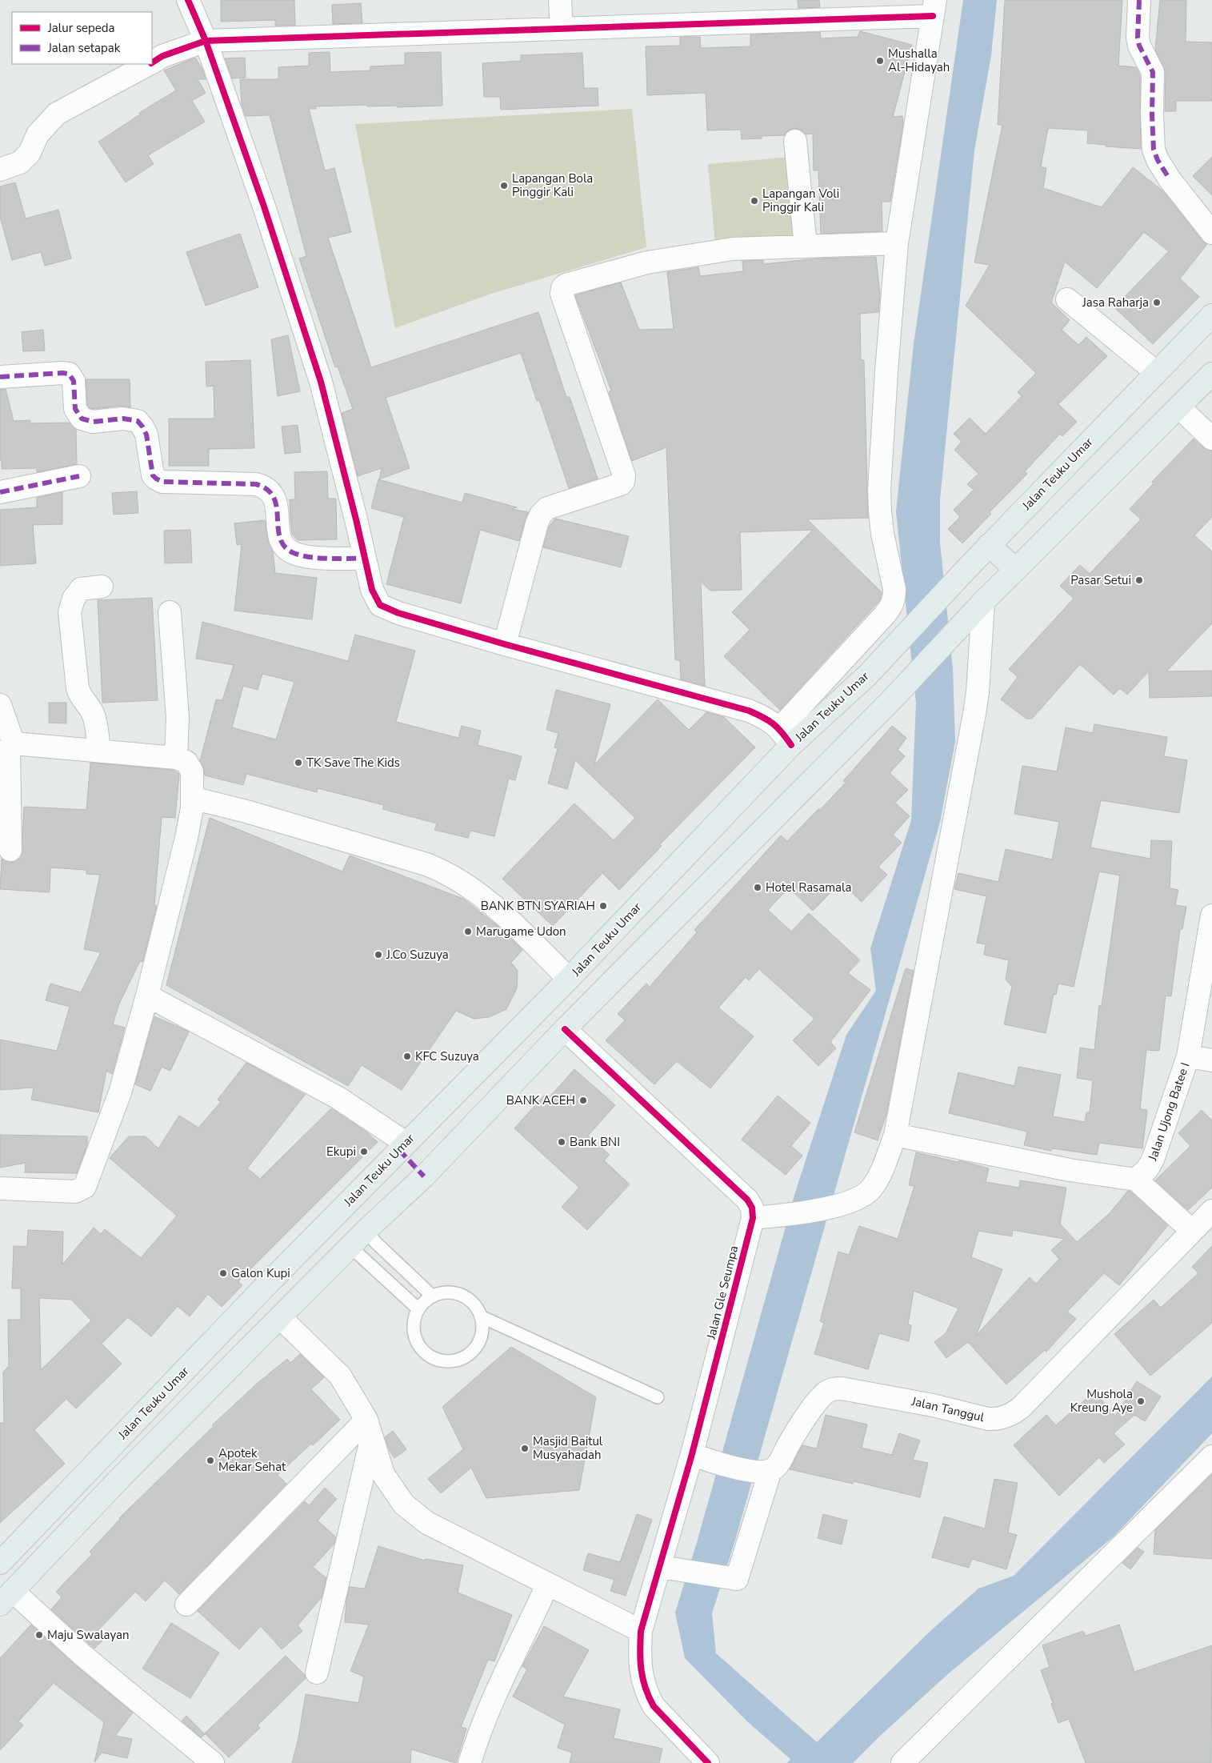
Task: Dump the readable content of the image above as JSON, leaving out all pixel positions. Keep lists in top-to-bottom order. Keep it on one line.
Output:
{"streets":{"highway":["Jalan Teuku Umar"],"street":["Jalan Ujong Batee I","Jalan Gle Seumpa","Jalan Tanggul"]},"places":["Mushalla Al-Hidayah","Lapangan Bola Pinggir Kali","Lapangan Voli Pinggir Kali","Jasa Raharja","Pasar Setui","TK Save The Kids","Hotel Rasamala","BANK BTN SYARIAH","Marugame Udon","J.Co Suzuya","KFC Suzuya","BANK ACEH","Bank BNI","Ekupi","Galon Kupi","Mushola Kreung Aye","Masjid Baitul Musyahadah","Apotek Mekar Sehat","Maju Swalayan"],"legend":["Jalur sepeda","Jalan setapak"]}
